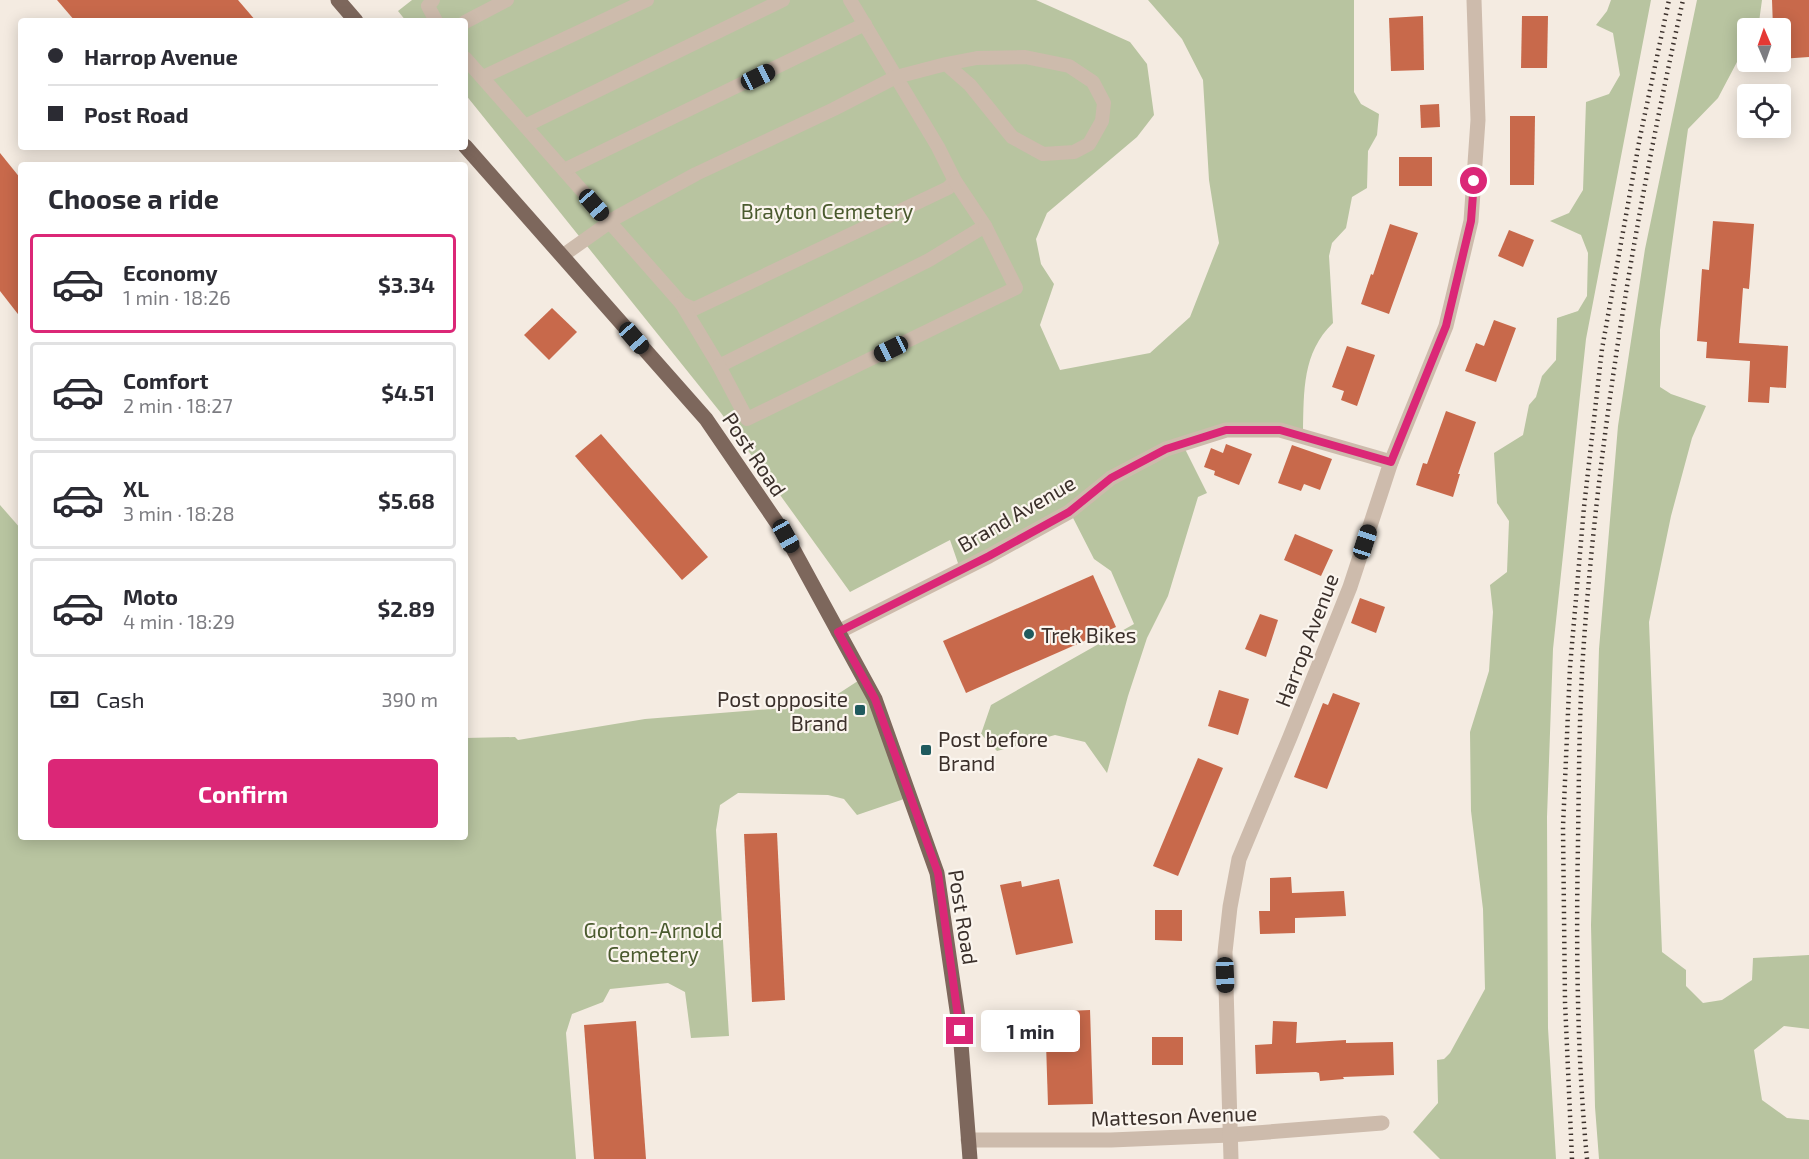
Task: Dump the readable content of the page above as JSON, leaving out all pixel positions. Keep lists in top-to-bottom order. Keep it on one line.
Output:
{"streets":{"main road":["Post Road"],"street":["Brand Avenue","Harrop Avenue","Matteson Avenue"]},"crossings":[["Post Road","Brand Avenue"],["Post Road","Matteson Avenue"],["Brand Avenue","Harrop Avenue"],["Harrop Avenue","Matteson Avenue"]],"parks":["Brayton Cemetery","Gorton-Arnold Cemetery"],"places":{"other":["Trek Bikes"],"transit":["Post opposite Brand","Post before Brand"]},"north":"top","page":{"banner":["Harrop Avenue","Post Road"],"heading":"Choose a ride","list":[{"name":"Economy","note":"1 min · 18:26","value":"$3.34"},{"name":"Comfort","note":"2 min · 18:27","value":"$4.51"},{"name":"XL","note":"3 min · 18:28","value":"$5.68"},{"name":"Moto","note":"4 min · 18:29","value":"$2.89"}],"pay":["Cash","390 m"],"buttons":"Confirm","bubble":"1 min"}}
